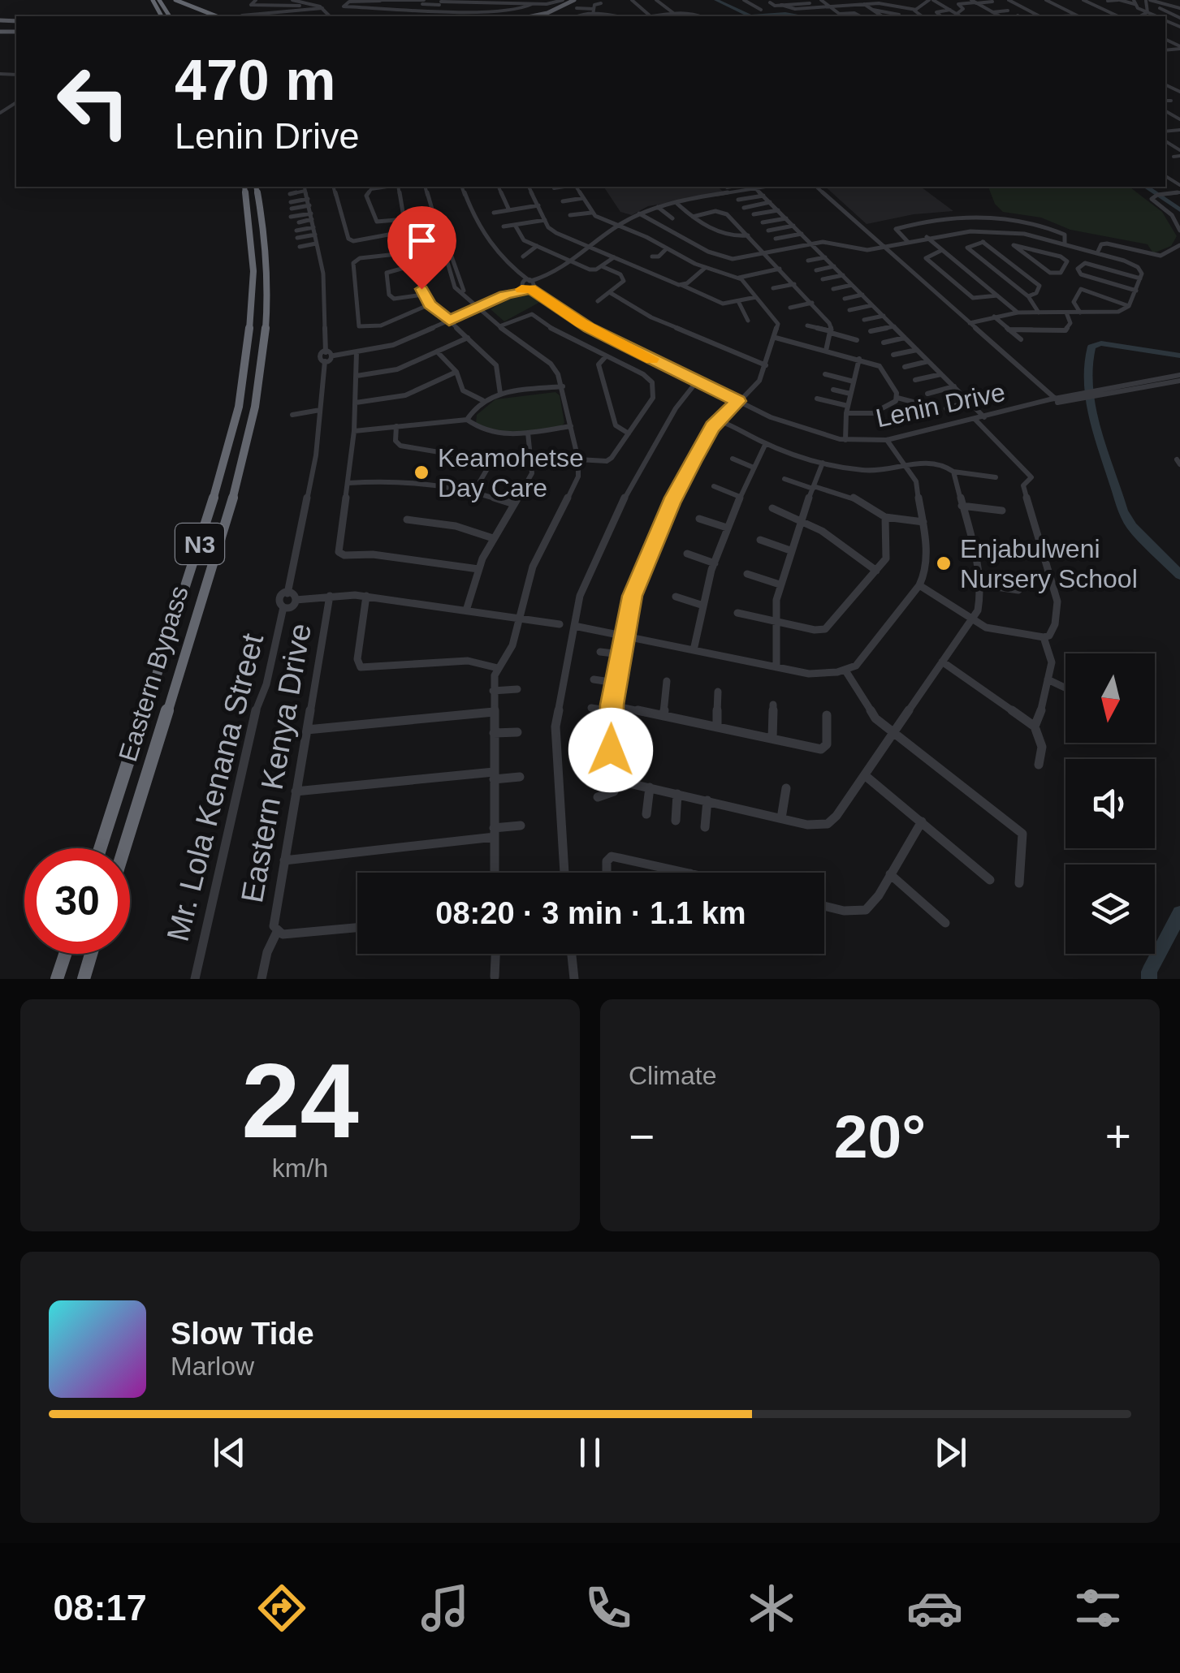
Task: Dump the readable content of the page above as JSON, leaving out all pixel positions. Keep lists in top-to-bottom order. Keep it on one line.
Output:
{"streets":{"highway":["N3","Eastern Bypass"],"street":["Lenin Drive","Eastern Kenya Drive","Mr. Lola Kenana Street"]},"places":["Keamohetse Day Care","Enjabulweni Nursery School"],"north":"bottom","page":{"turn":["470 m","Lenin Drive"],"limit":"30","trip":"08:20 · 3 min · 1.1 km","tile":[["24","km/h"],"Climate"],"heat":["−","20°","+"],"song":["Slow Tide","Marlow"],"tabs":"08:17"}}
